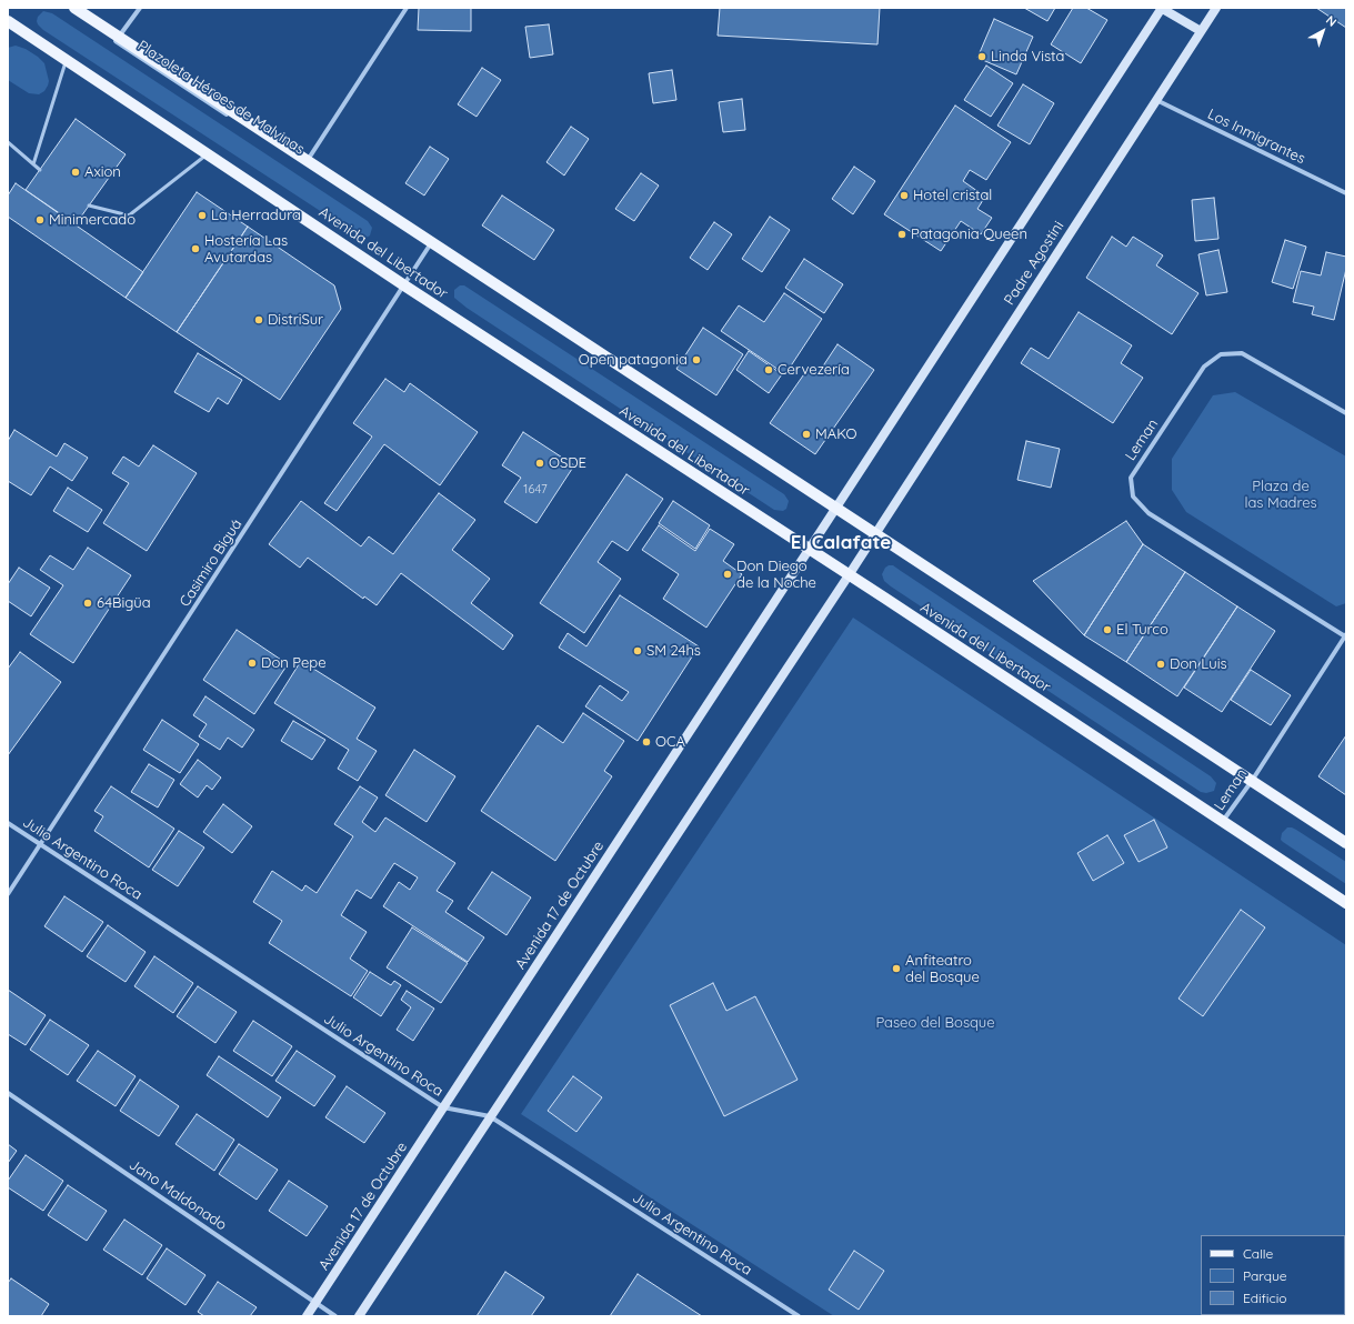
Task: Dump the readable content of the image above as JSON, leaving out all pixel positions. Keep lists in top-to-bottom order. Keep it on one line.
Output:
{"streets":{"main road":["Avenida del Libertador","Padre Agostini","Avenida 17 de Octubre"],"street":["Plazoleta Héroes de Malvinas","Los Inmigrantes","Leman","Casimiro Biguá","Julio Argentino Roca","Jano Maldonado"]},"crossings":[["Los Inmigrantes","Padre Agostini"],["Avenida del Libertador","Leman"],["Avenida del Libertador","Casimiro Biguá"],["Avenida del Libertador","Avenida 17 de Octubre"],["Casimiro Biguá","Julio Argentino Roca"],["Julio Argentino Roca","Avenida 17 de Octubre"],["Avenida 17 de Octubre","Jano Maldonado"]],"districts":["El Calafate"],"parks":["Plaza de las Madres","Paseo del Bosque"],"places":["Linda Vista","Axion","Hotel cristal","La Herradura","Minimercado","Patagonia Queen","Hostería Las Avutardas","DistriSur","Open patagonia","Cervezería","MAKO","OSDE","Don Diego de la Noche","64Bigüa","El Turco","SM 24hs","Don Pepe","Don Luis","OCA","Anfiteatro del Bosque"],"house_numbers":["1647"],"legend":["Calle","Parque","Edificio"],"north":"top right"}
